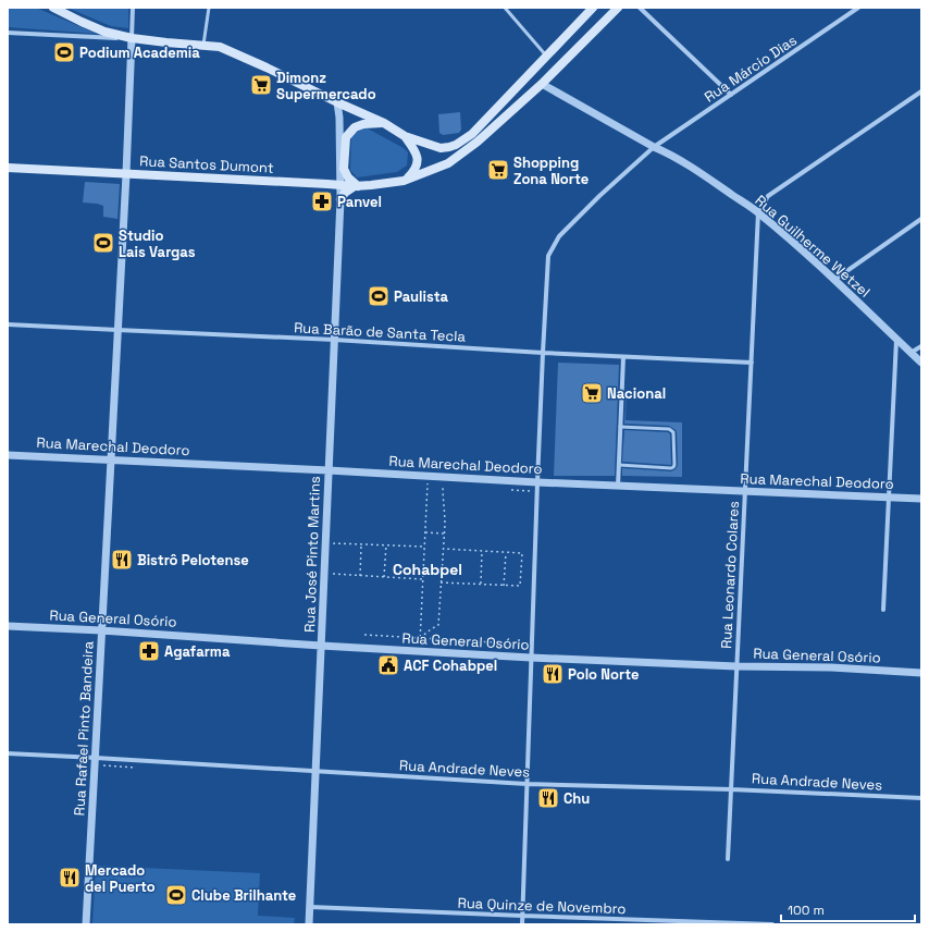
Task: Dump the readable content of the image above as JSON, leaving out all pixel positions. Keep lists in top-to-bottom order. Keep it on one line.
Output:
{"streets":{"main road":["Rua Santos Dumont"],"street":["Rua Márcio Dias","Rua Guilherme Wetzel","Rua Barão de Santa Tecla","Rua Marechal Deodoro","Rua José Pinto Martins","Rua Leonardo Colares","Rua General Osório","Rua Rafael Pinto Bandeira","Rua Andrade Neves","Rua Quinze de Novembro"]},"crossings":[["Rua Márcio Dias","Rua Guilherme Wetzel"],["Rua Márcio Dias","Rua Barão de Santa Tecla"],["Rua Márcio Dias","Rua Marechal Deodoro"],["Rua Márcio Dias","Rua General Osório"],["Rua Márcio Dias","Rua Andrade Neves"],["Rua Márcio Dias","Rua Quinze de Novembro"],["Rua Santos Dumont","Rua Guilherme Wetzel"],["Rua Santos Dumont","Rua José Pinto Martins"],["Rua Santos Dumont","Rua Rafael Pinto Bandeira"],["Rua Guilherme Wetzel","Rua Leonardo Colares"],["Rua Barão de Santa Tecla","Rua José Pinto Martins"],["Rua Barão de Santa Tecla","Rua Leonardo Colares"],["Rua Barão de Santa Tecla","Rua Rafael Pinto Bandeira"],["Rua Marechal Deodoro","Rua José Pinto Martins"],["Rua Marechal Deodoro","Rua Leonardo Colares"],["Rua Marechal Deodoro","Rua Rafael Pinto Bandeira"],["Rua José Pinto Martins","Rua General Osório"],["Rua José Pinto Martins","Rua Andrade Neves"],["Rua José Pinto Martins","Rua Quinze de Novembro"],["Rua Leonardo Colares","Rua General Osório"],["Rua Leonardo Colares","Rua Andrade Neves"],["Rua General Osório","Rua Rafael Pinto Bandeira"],["Rua Rafael Pinto Bandeira","Rua Andrade Neves"]],"districts":["Cohabpel"],"places":{"sports":["Podium Academia","Studio Lais Vargas","Paulista","Clube Brilhante"],"supermarket":["Dimonz Supermercado","Shopping Zona Norte","Nacional"],"pharmacy":["Panvel","Agafarma"],"restaurant":["Bistrô Pelotense","Polo Norte","Chu","Mercado del Puerto"],"public building":["ACF Cohabpel"]},"scale_bar":"100 m"}
